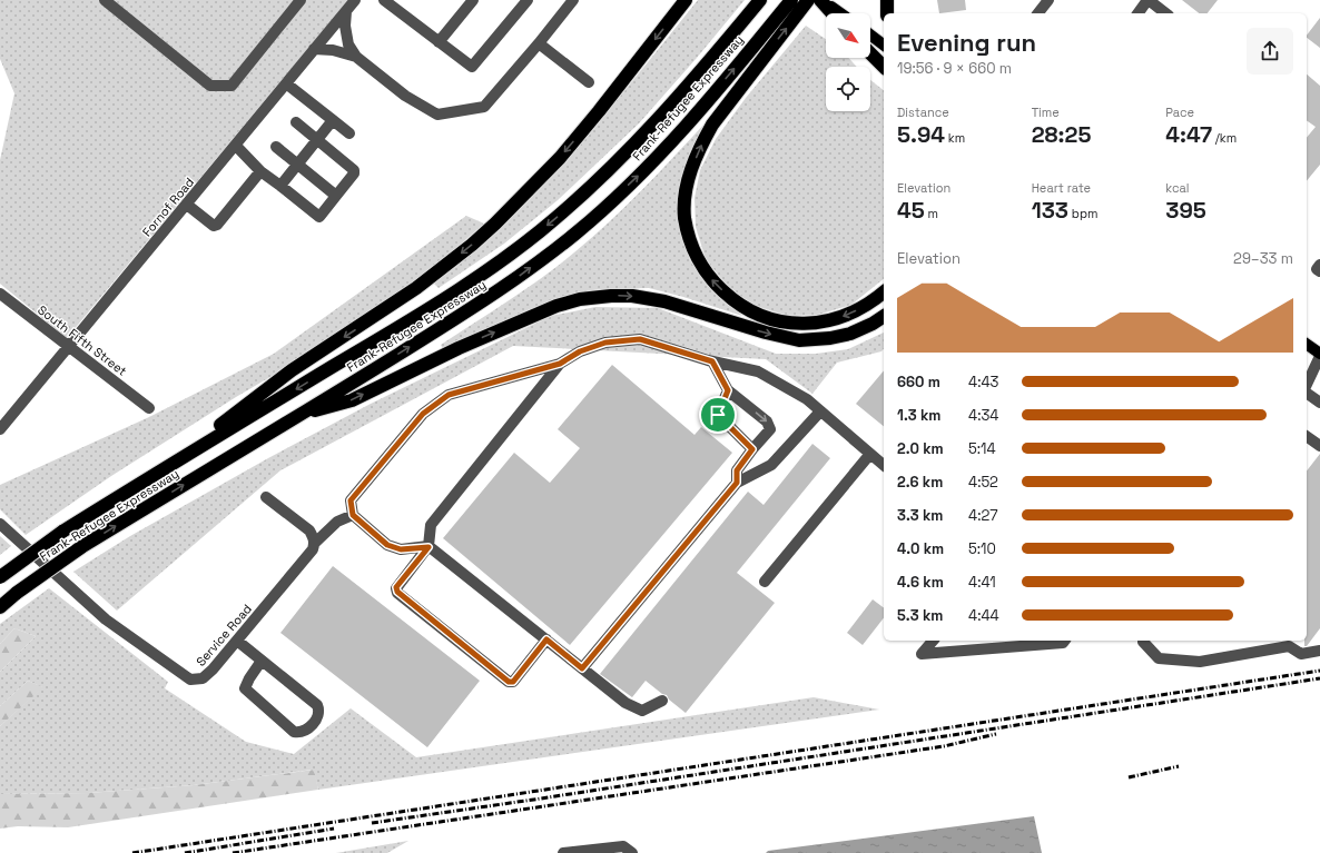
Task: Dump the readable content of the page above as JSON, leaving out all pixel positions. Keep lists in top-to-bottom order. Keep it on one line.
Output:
{"streets":{"highway":["Frank-Refugee Expressway"],"street":["Fornof Road","South Fifth Street","Service Road"]},"crossings":[["Fornof Road","South Fifth Street"]],"north":"bottom right","page":{"heading":["Evening run","19:56 · 9 × 660 m"],"stats":[["Distance","5.94 km"],["Time","28:25"],["Pace","4:47 /km"],["Elevation","45 m"],["Heart rate","133 bpm"],["kcal","395"]],"chart":["Elevation","29–33 m"],"list":[{"name":"660 m","note":"4:43"},{"name":"1.3 km","note":"4:34"},{"name":"2.0 km","note":"5:14"},{"name":"2.6 km","note":"4:52"},{"name":"3.3 km","note":"4:27"},{"name":"4.0 km","note":"5:10"},{"name":"4.6 km","note":"4:41"},{"name":"5.3 km","note":"4:44"}]}}
